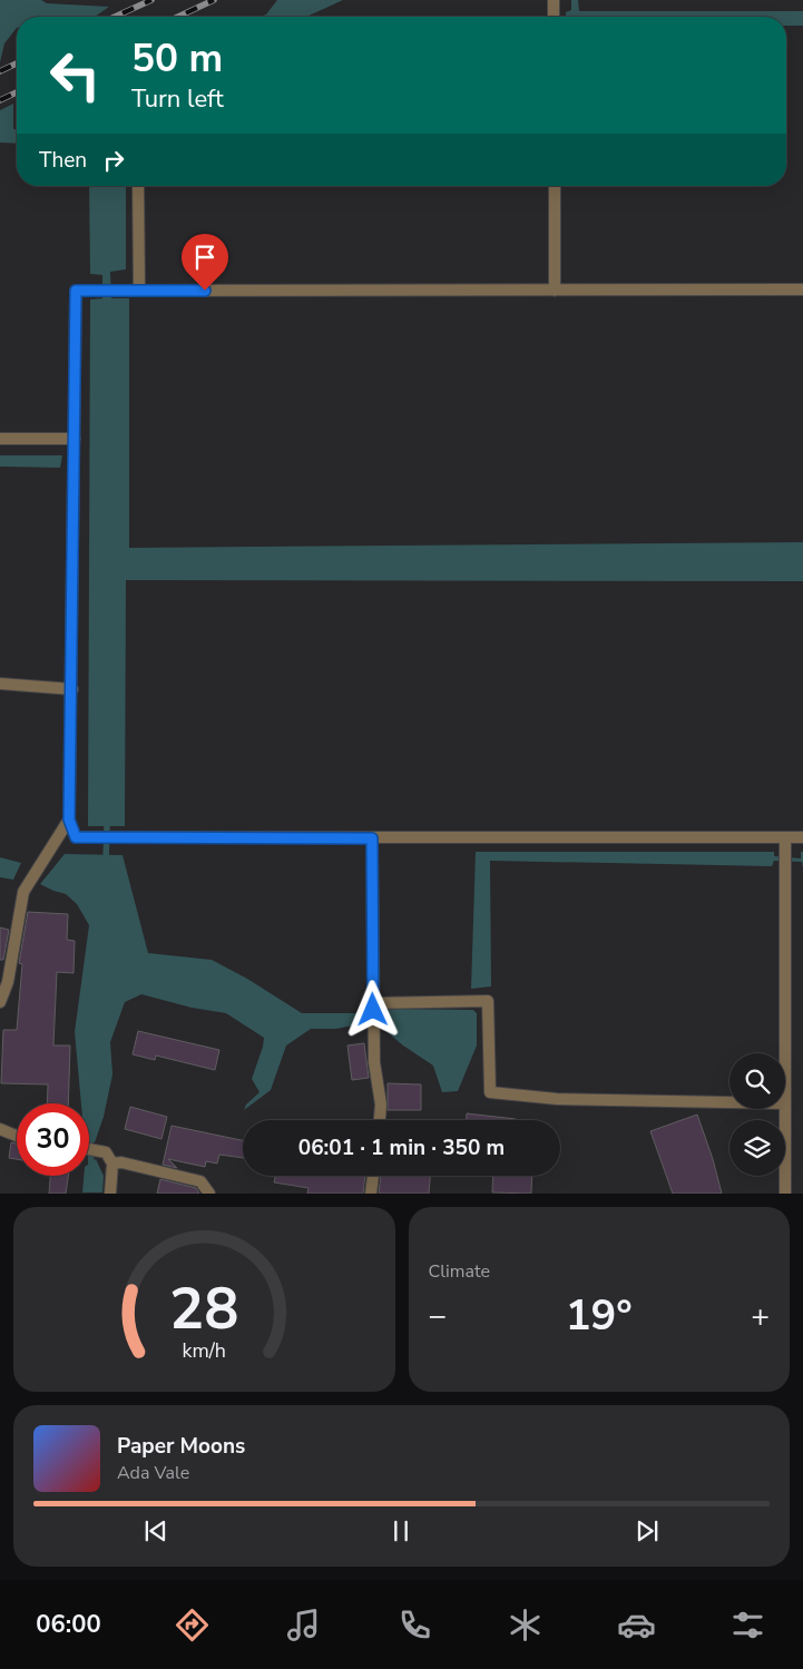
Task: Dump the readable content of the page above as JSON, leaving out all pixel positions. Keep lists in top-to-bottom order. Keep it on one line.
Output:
{"page":{"turn":["50 m","Turn left"],"then":"Then","limit":"30","trip":"06:01 · 1 min · 350 m","tile":"Climate","heat":["−","19°","+"],"song":["Paper Moons","Ada Vale"],"tabs":"06:00","gauge":["28","km/h"]}}
